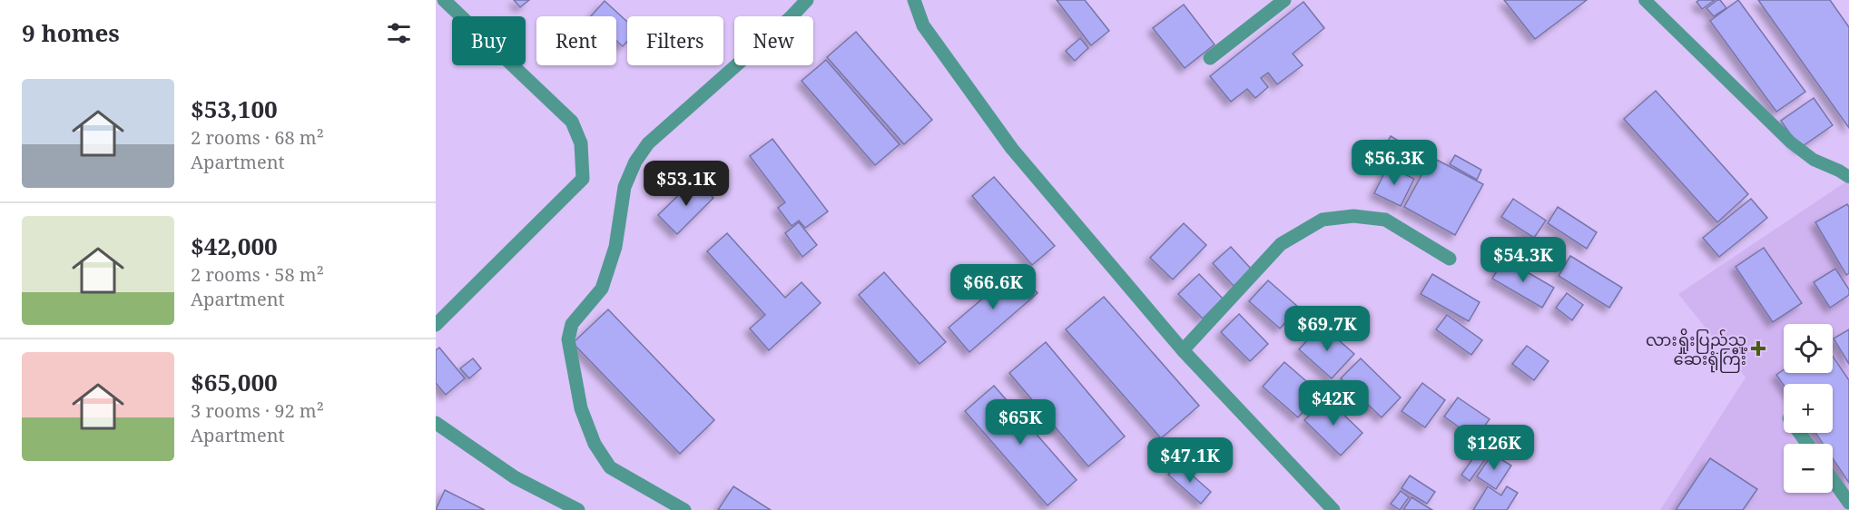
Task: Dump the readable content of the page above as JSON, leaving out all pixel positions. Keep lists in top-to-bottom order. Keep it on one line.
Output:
{"places":{"health":["လားရှိုးပြည်သူ့ ဆေးရုံကြီး"]},"page":{"heading":"9 homes","chip":["Buy","Rent","Filters","New"],"list":[{"name":"$53,100","note":"2 rooms · 68 m² · Apartment"},{"name":"$42,000","note":"2 rooms · 58 m² · Apartment"},{"name":"$65,000","note":"3 rooms · 92 m² · Apartment"}],"price":["$56.3K","$53.1K","$54.3K","$66.6K","$69.7K","$42K","$65K","$126K","$47.1K"],"map_buttons":["+","−"]}}
